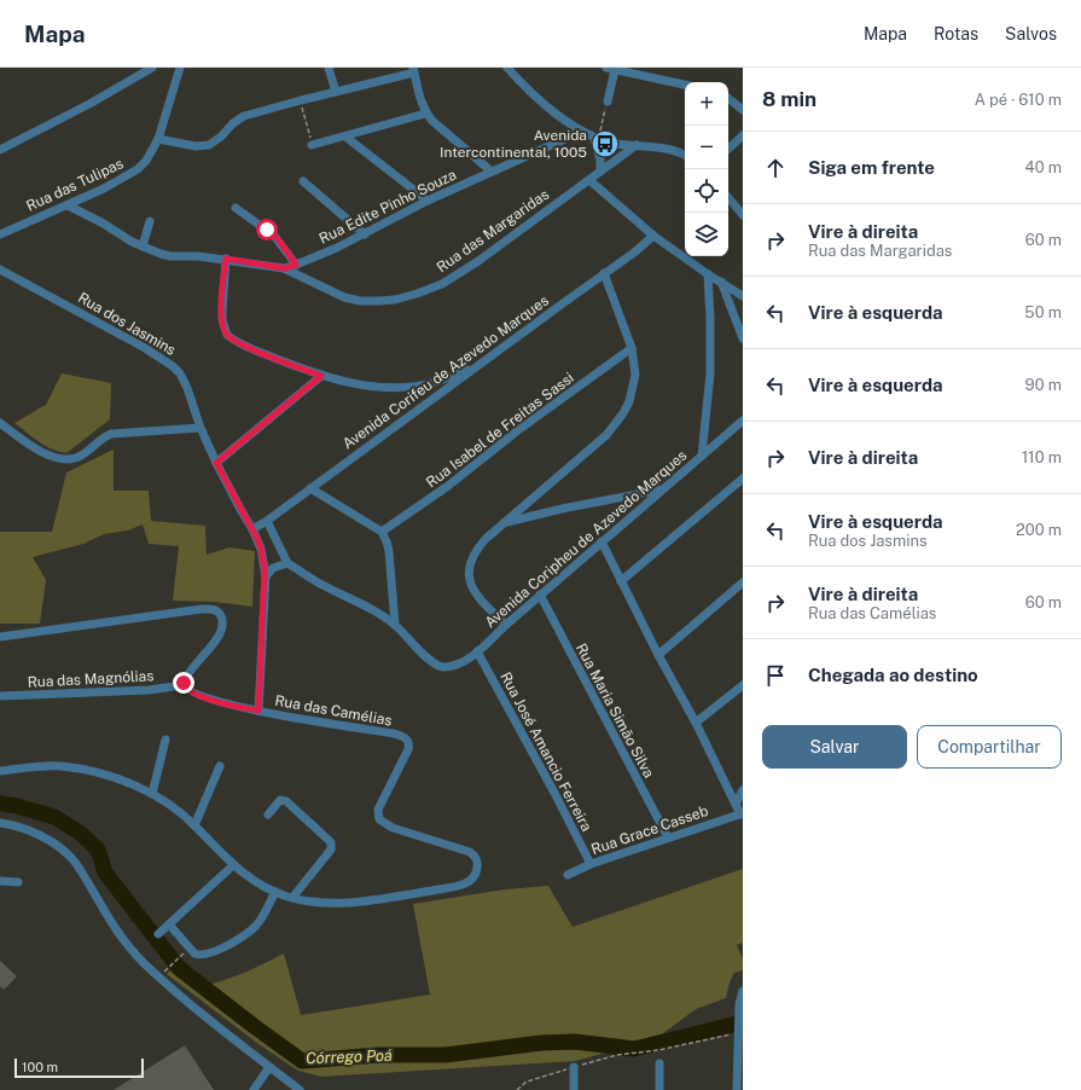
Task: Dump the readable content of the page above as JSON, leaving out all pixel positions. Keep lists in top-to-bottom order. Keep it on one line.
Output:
{"streets":{"street":["Rua das Tulipas","Rua Edite Pinho Souza","Rua das Margaridas","Rua dos Jasmins","Avenida Corifeu de Azevedo Marques","Rua Isabel de Freitas Sassi","Avenida Coripheu de Azevedo Marques","Rua das Magnólias","Rua das Camélias","Rua Maria Simão Silva","Rua José Amancio Ferreira","Rua Grace Casseb"]},"crossings":[["Rua das Tulipas","Rua das Margaridas"],["Rua Edite Pinho Souza","Rua das Margaridas"],["Rua dos Jasmins","Avenida Corifeu de Azevedo Marques"],["Rua dos Jasmins","Rua das Camélias"],["Avenida Coripheu de Azevedo Marques","Rua Maria Simão Silva"],["Avenida Coripheu de Azevedo Marques","Rua José Amancio Ferreira"],["Rua das Magnólias","Rua das Camélias"],["Rua Maria Simão Silva","Rua Grace Casseb"],["Rua José Amancio Ferreira","Rua Grace Casseb"]],"water":["Córrego Poá"],"places":{"bus stop":["Avenida Intercontinental, 1005"]},"scale_bar":"100 m","page":{"header":"Mapa","nav":["Mapa","Rotas","Salvos"],"heading":["8 min","A pé · 610 m"],"map_buttons":["+","−"],"list":[["Siga em frente","40 m"],["Vire à direita","Rua das Margaridas","60 m"],["Vire à esquerda","50 m"],["Vire à esquerda","90 m"],["Vire à direita","110 m"],["Vire à esquerda","Rua dos Jasmins","200 m"],["Vire à direita","Rua das Camélias","60 m"],"Chegada ao destino"],"buttons":["Salvar","Compartilhar"],"scale":"100 m"}}
